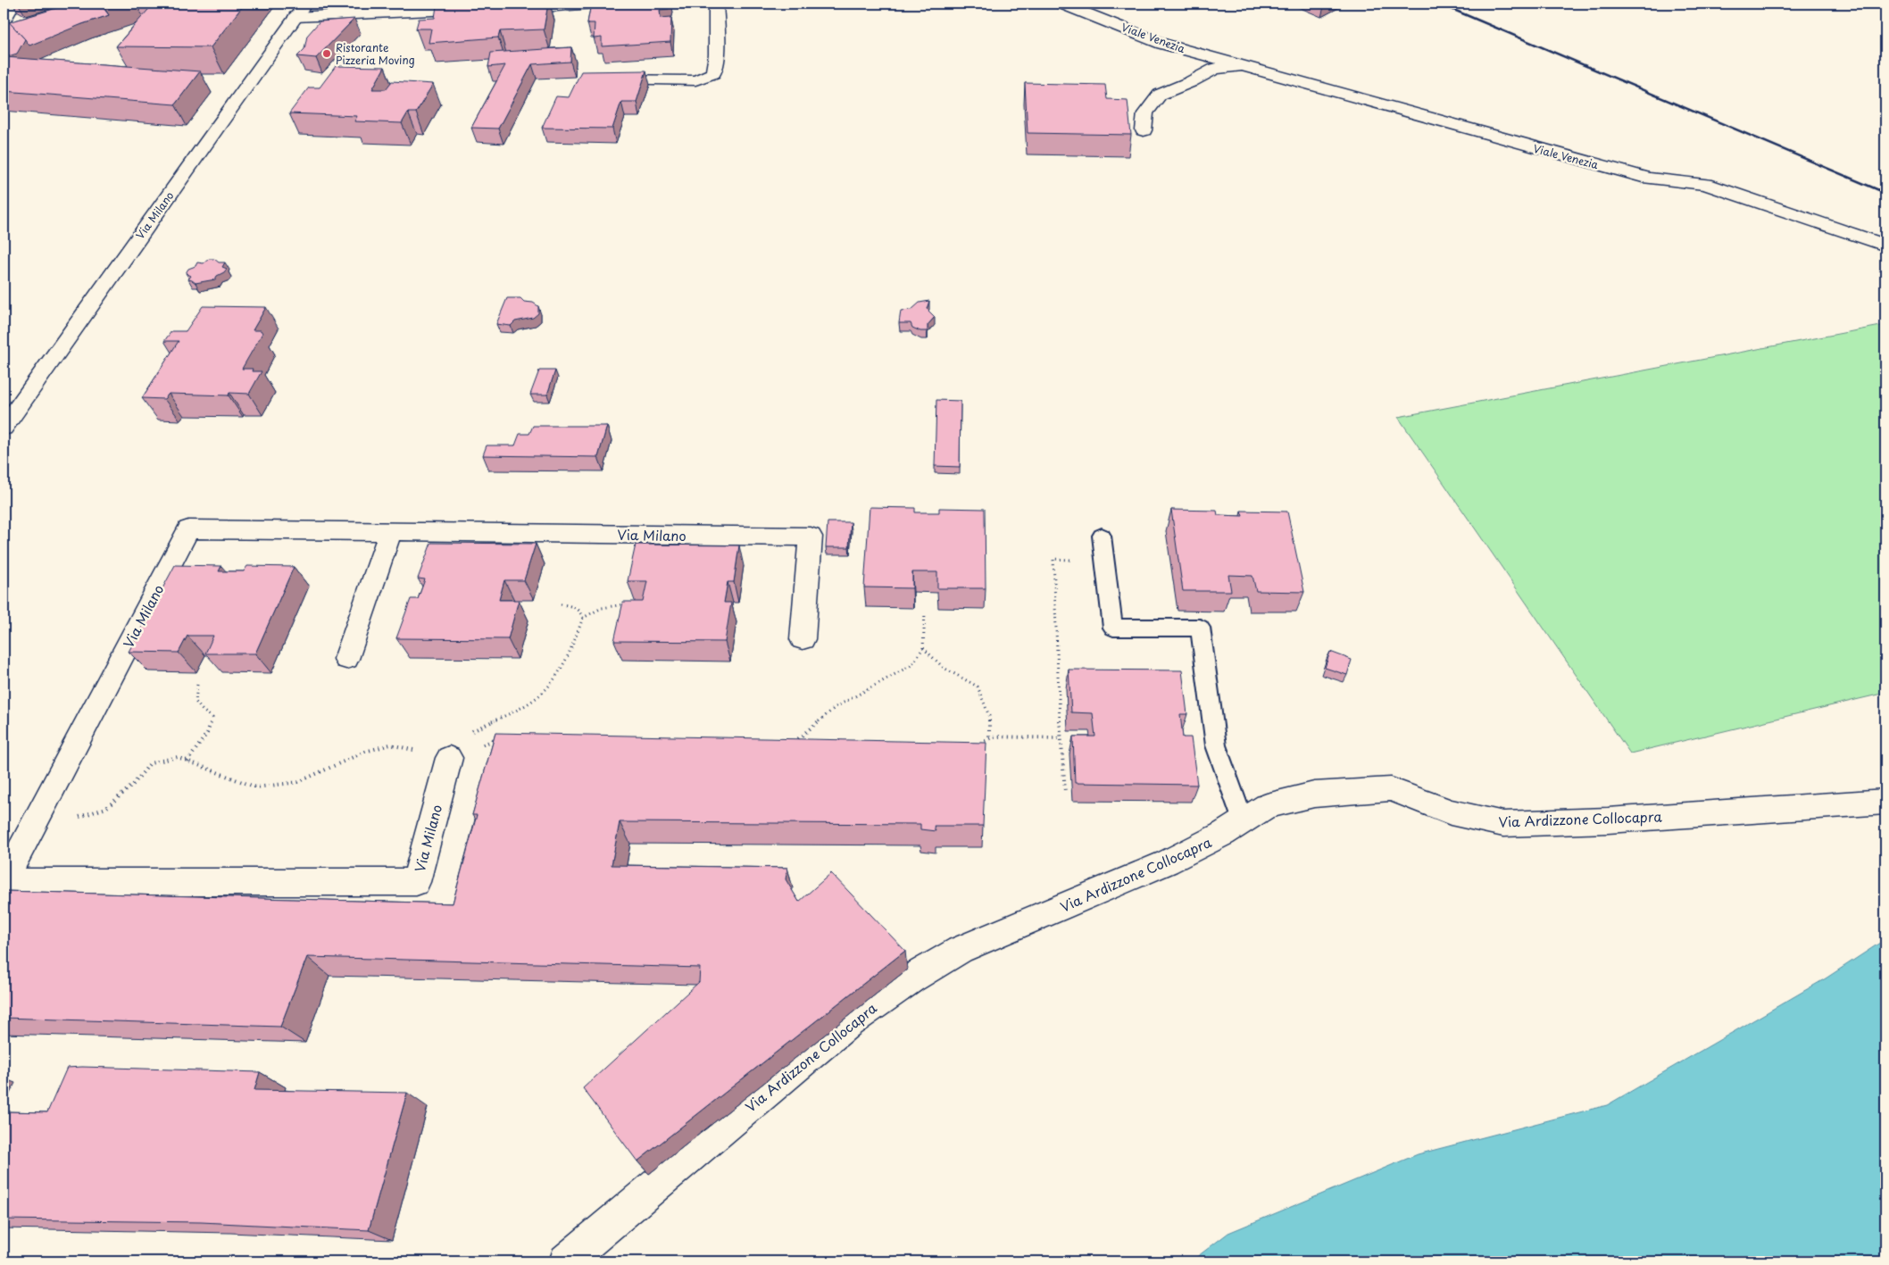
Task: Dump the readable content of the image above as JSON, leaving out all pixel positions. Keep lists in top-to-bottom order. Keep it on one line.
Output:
{"streets":{"street":["Viale Venezia","Via Milano","Via Ardizzone Collocapra"]},"places":["Ristorante Pizzeria Moving"]}
